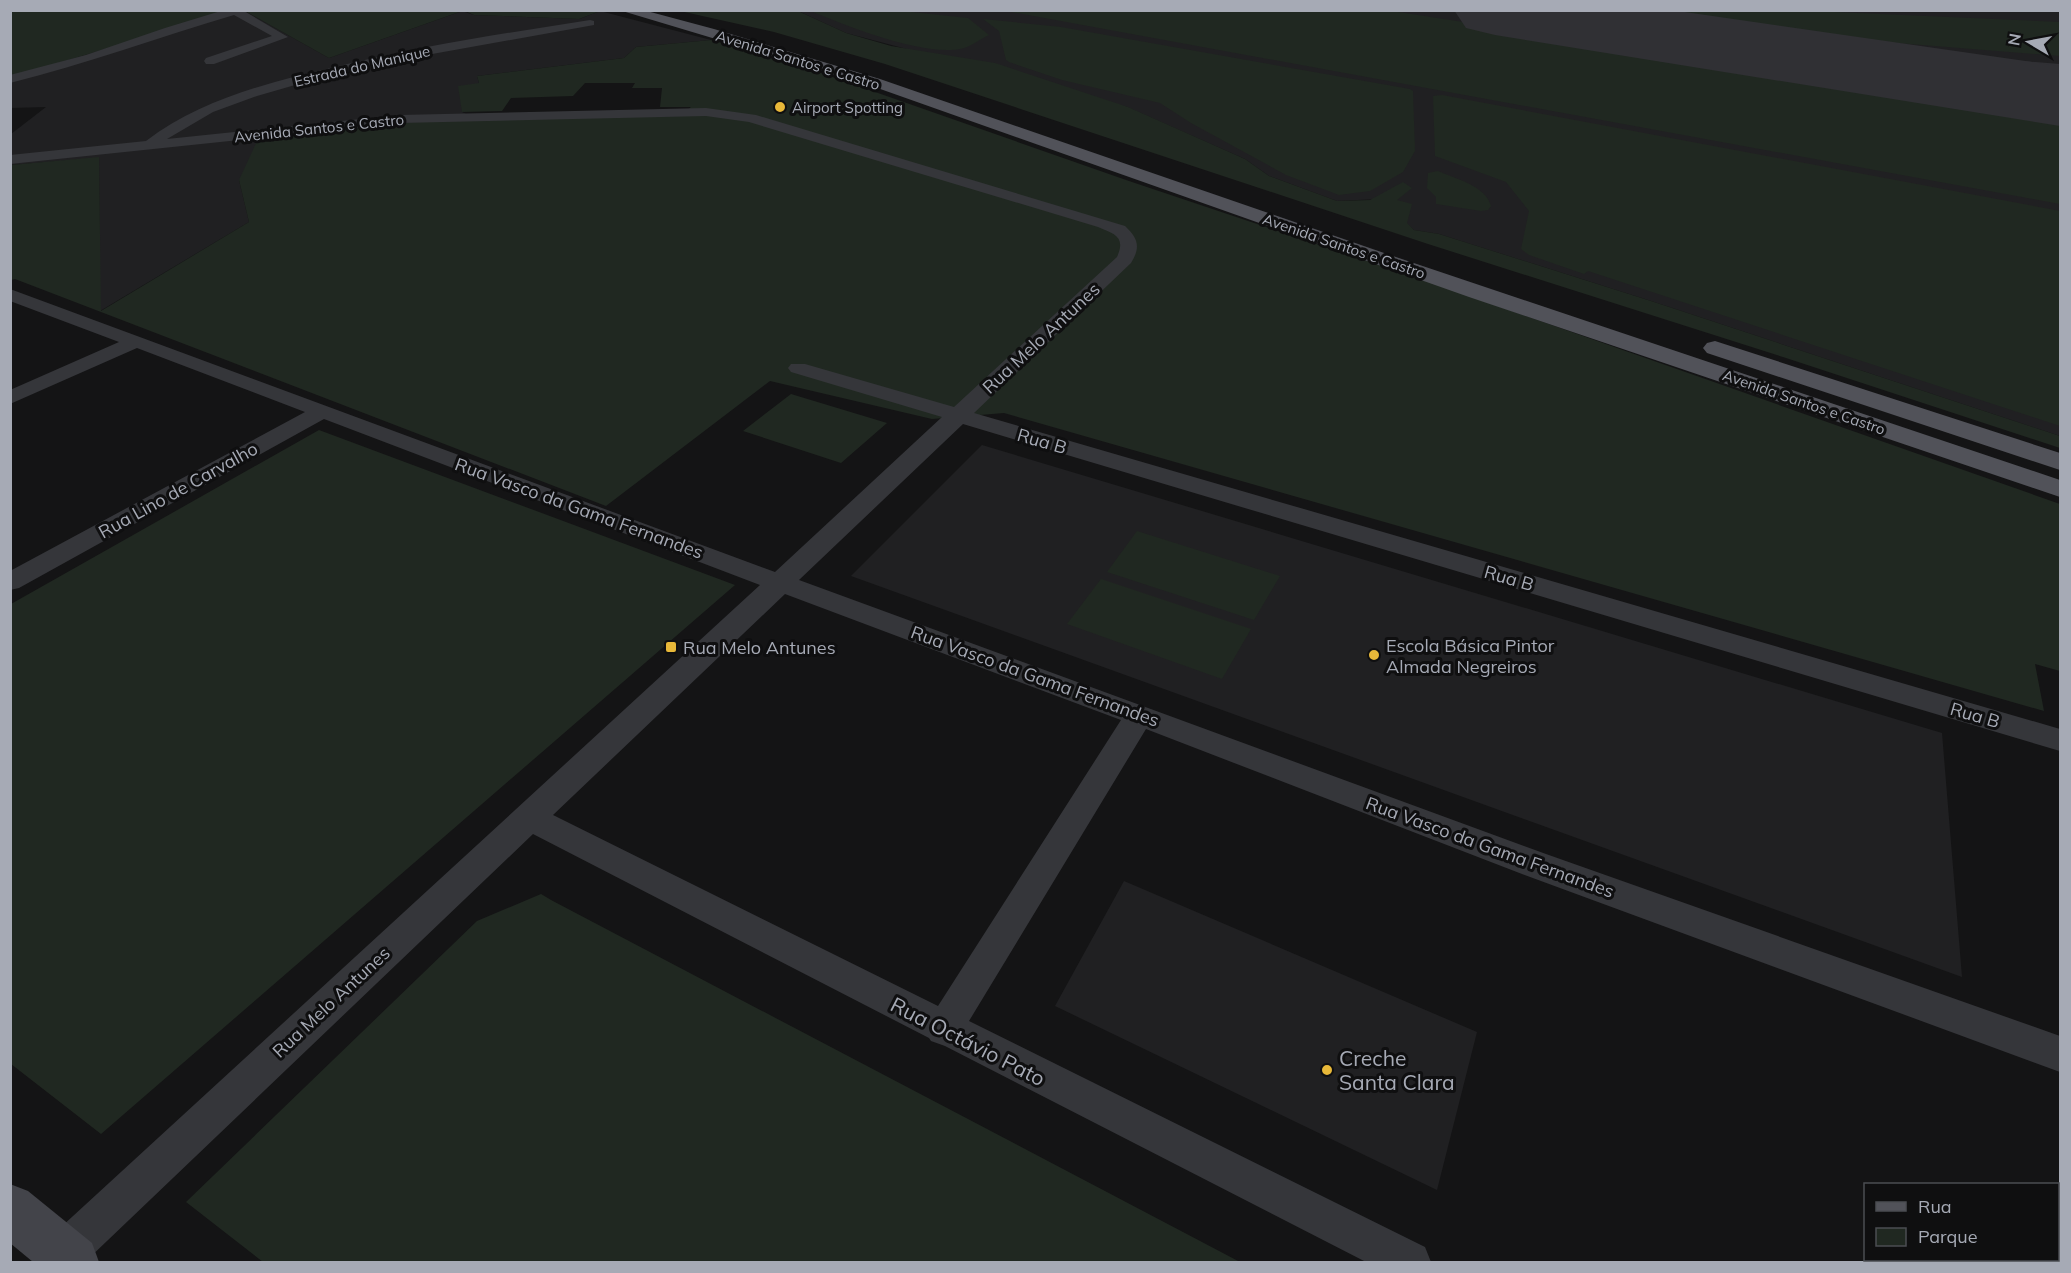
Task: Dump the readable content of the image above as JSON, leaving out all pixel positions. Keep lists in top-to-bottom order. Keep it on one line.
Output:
{"streets":{"main road":["Avenida Santos e Castro"],"street":["Estrada do Manique","Rua Melo Antunes","Rua B","Rua Lino de Carvalho","Rua Vasco da Gama Fernandes","Rua Octávio Pato"]},"crossings":[["Avenida Santos e Castro","Estrada do Manique"],["Avenida Santos e Castro","Rua Melo Antunes"],["Rua Melo Antunes","Rua B"],["Rua Melo Antunes","Rua Vasco da Gama Fernandes"],["Rua Melo Antunes","Rua Octávio Pato"],["Rua Lino de Carvalho","Rua Vasco da Gama Fernandes"]],"places":{"other":["Airport Spotting","Escola Básica Pintor Almada Negreiros","Creche Santa Clara"],"transit":["Rua Melo Antunes"]},"legend":["Rua","Parque"],"north":"left"}
